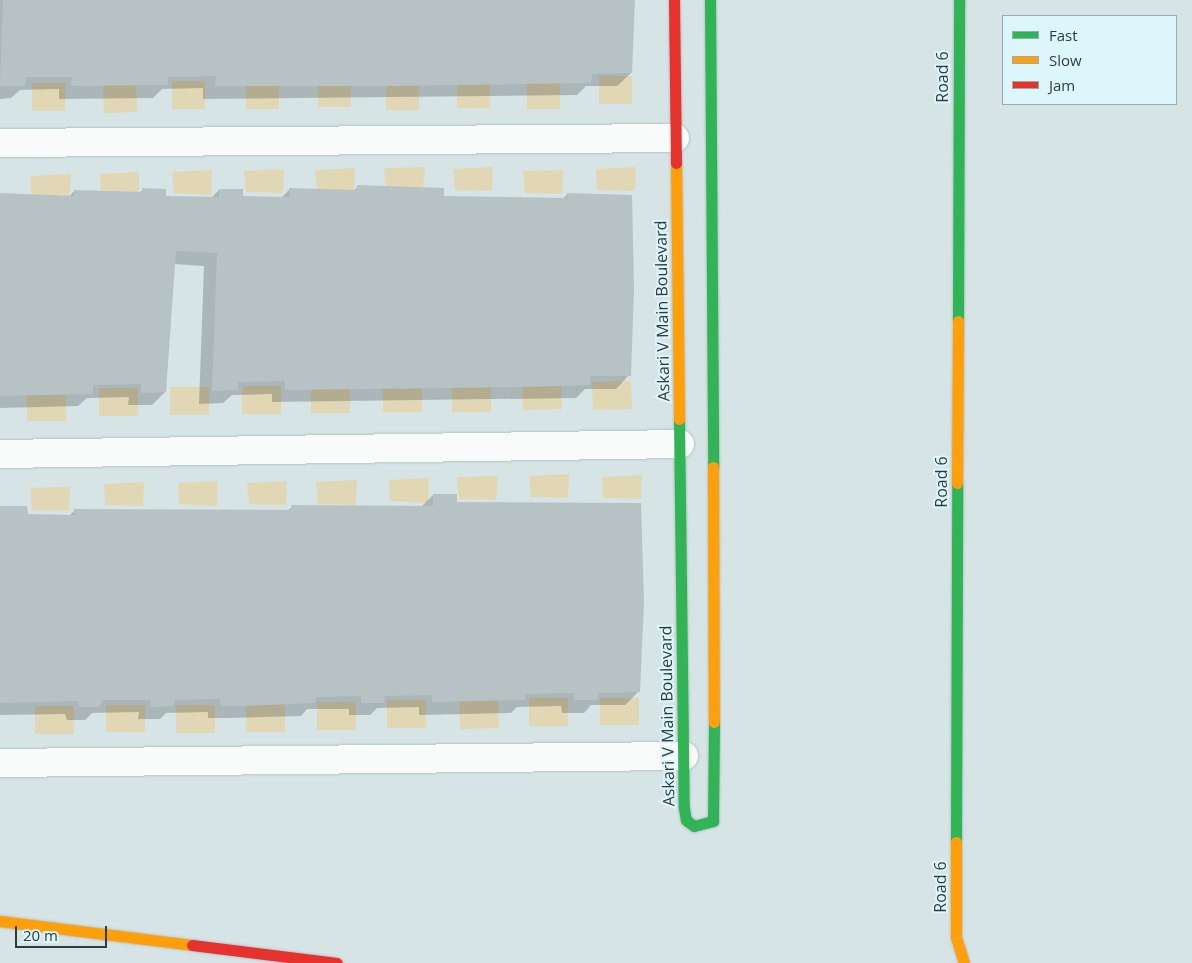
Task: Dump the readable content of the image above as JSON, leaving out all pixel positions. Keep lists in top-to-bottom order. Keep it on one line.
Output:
{"streets":{"main road":["Road 6","Askari V Main Boulevard"]},"legend":["Fast","Slow","Jam"],"scale_bar":"20 m"}
